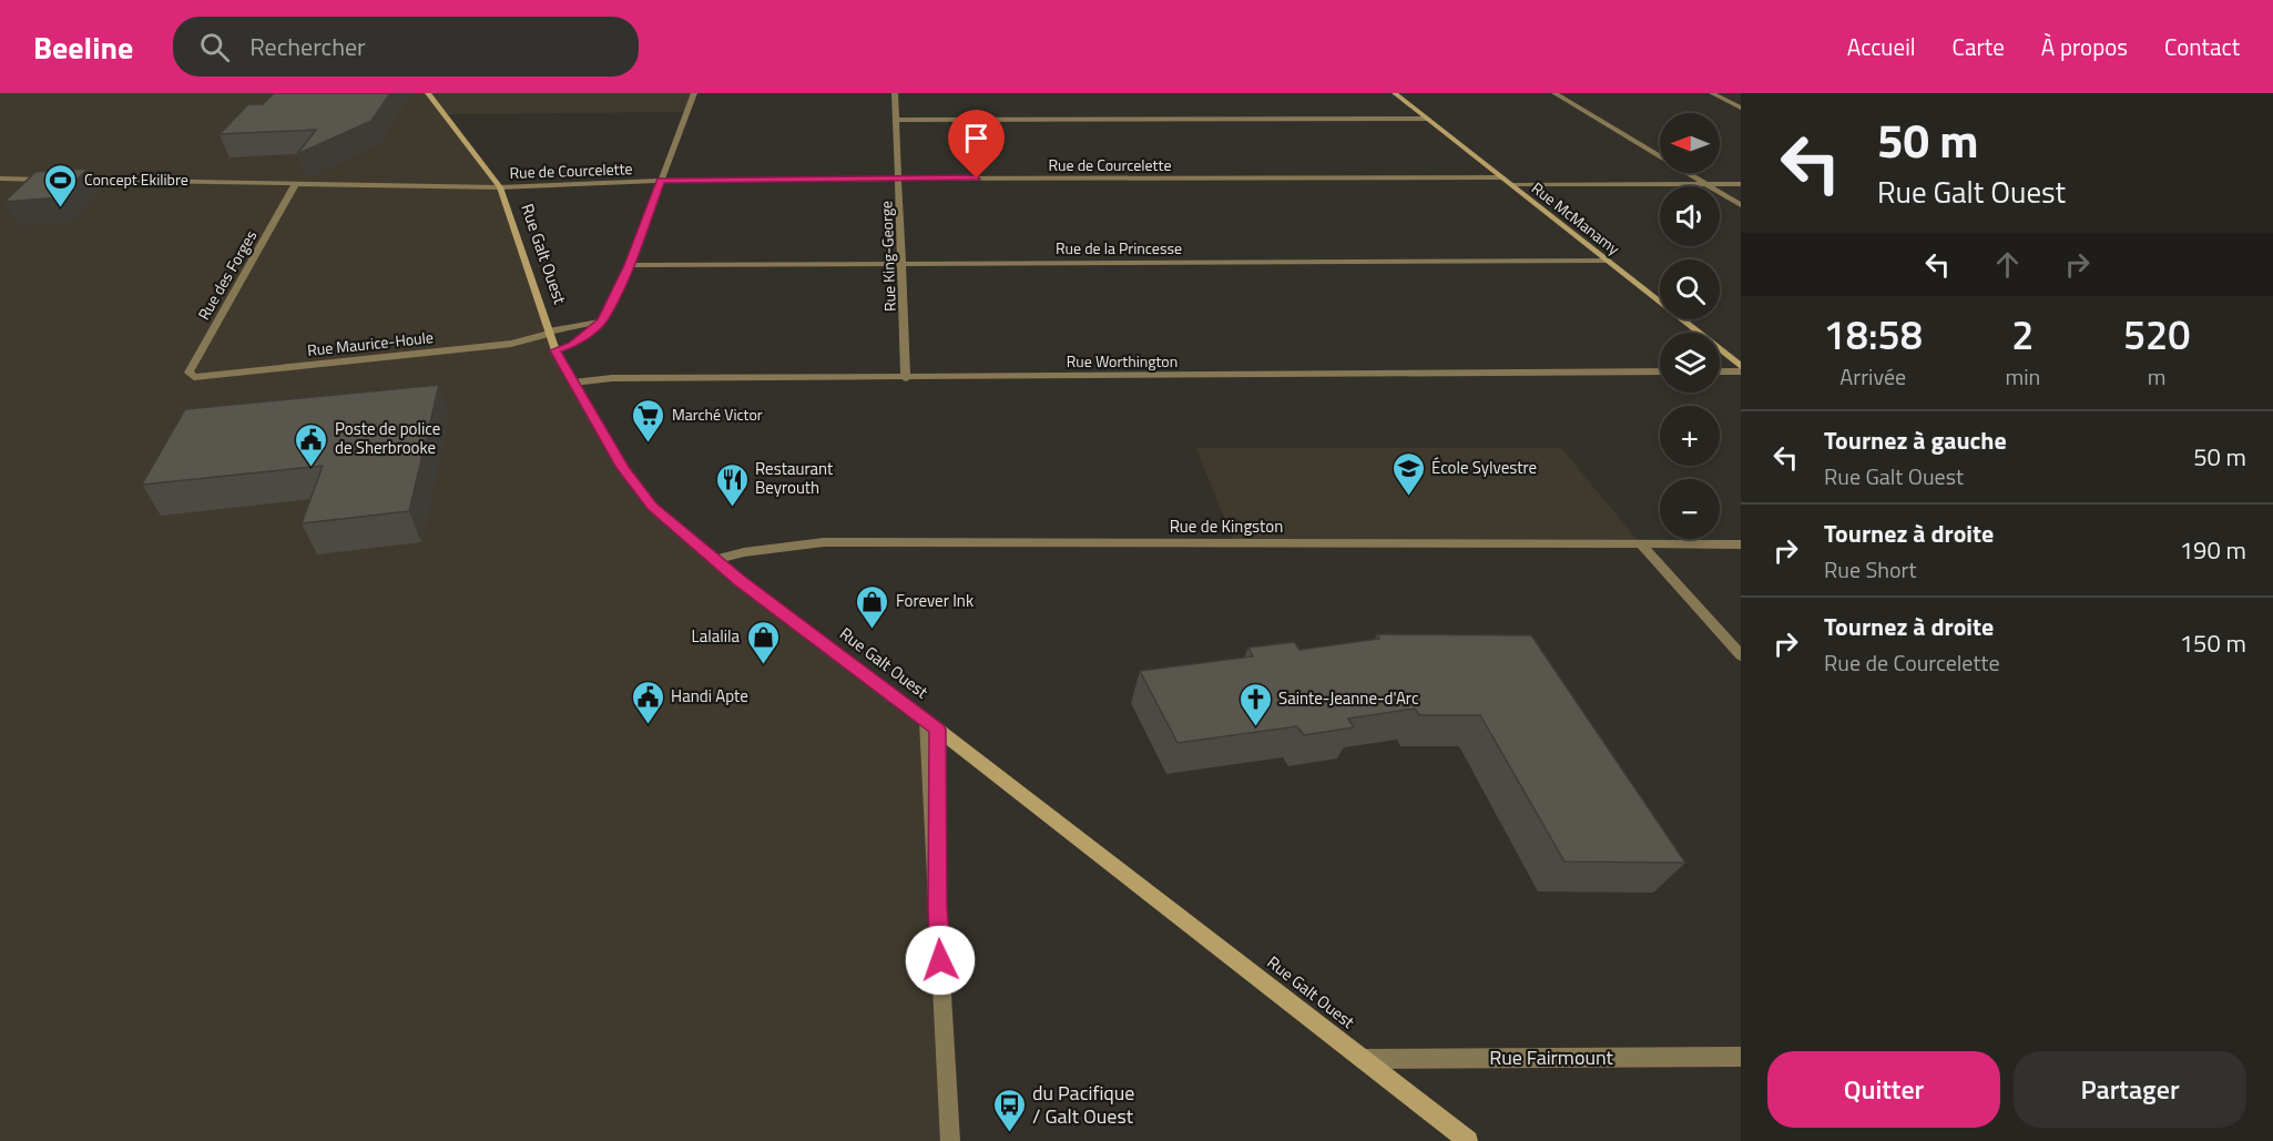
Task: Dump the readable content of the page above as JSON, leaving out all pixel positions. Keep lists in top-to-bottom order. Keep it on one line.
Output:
{"streets":{"main road":["Rue McManamy","Rue Galt Ouest"],"street":["Rue de Courcelette","Rue de la Princesse","Rue King-George","Rue des Forges","Rue Maurice-Houle","Rue Worthington","Rue de Kingston","Rue Fairmount"]},"crossings":[["Rue de Courcelette","Rue McManamy"],["Rue de Courcelette","Rue Galt Ouest"],["Rue de Courcelette","Rue King-George"],["Rue de Courcelette","Rue des Forges"],["Rue McManamy","Rue de la Princesse"],["Rue de la Princesse","Rue King-George"],["Rue Galt Ouest","Rue Maurice-Houle"],["Rue Galt Ouest","Rue Worthington"],["Rue Galt Ouest","Rue de Kingston"],["Rue Galt Ouest","Rue Fairmount"],["Rue King-George","Rue Worthington"],["Rue des Forges","Rue Maurice-Houle"]],"places":{"sports":["Concept Ekilibre"],"supermarket":["Marché Victor"],"public building":["Poste de police de Sherbrooke","Handi Apte"],"school or university":["École Sylvestre"],"restaurant":["Restaurant Beyrouth"],"shop":["Forever Ink","Lalalila"],"church":["Sainte-Jeanne-d'Arc"],"bus stop":["du Pacifique / Galt Ouest"]},"north":"left","page":{"header":"Beeline","search":"Rechercher","nav":["Accueil","Carte","À propos","Contact"],"turn":["50 m","Rue Galt Ouest"],"map_buttons":["+","−"],"eta":["18:58","Arrivée","2","min","520","m"],"list":[{"name":"Tournez à gauche","note":"Rue Galt Ouest","value":"50 m"},{"name":"Tournez à droite","note":"Rue Short","value":"190 m"},{"name":"Tournez à droite","note":"Rue de Courcelette","value":"150 m"}],"buttons":["Quitter","Partager"]}}
